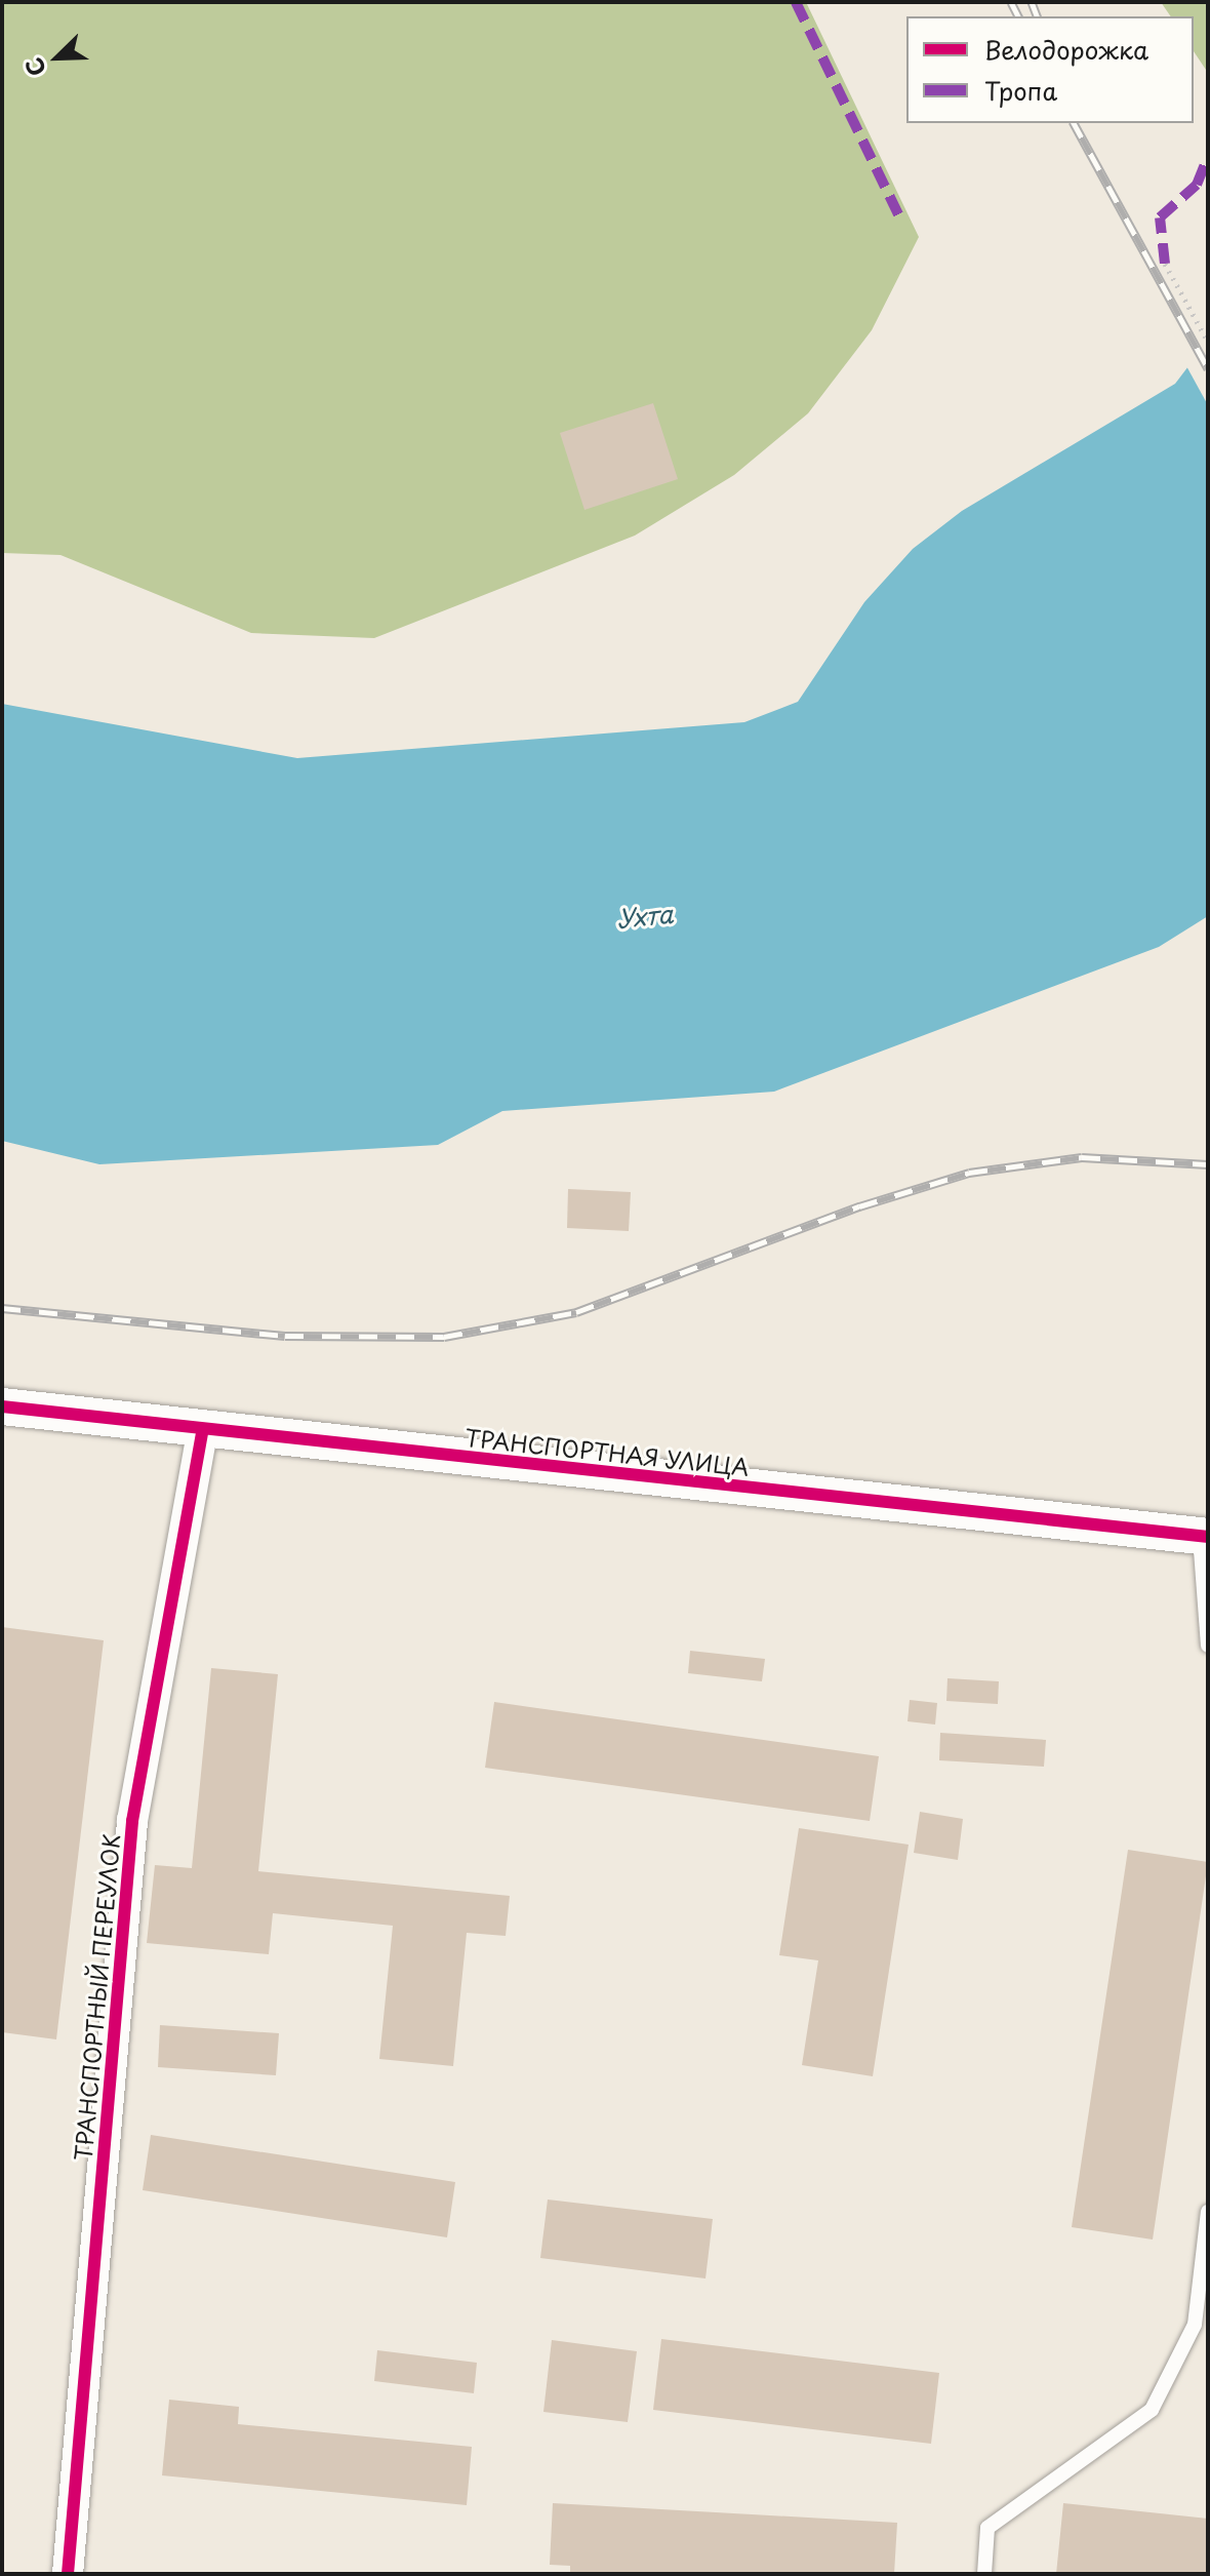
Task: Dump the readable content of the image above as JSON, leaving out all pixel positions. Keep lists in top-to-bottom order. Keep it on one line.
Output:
{"streets":{"street":["ТРАНСПОРТНАЯ УЛИЦА","ТРАНСПОРТНЫЙ ПЕРЕУЛОК"]},"crossings":[["ТРАНСПОРТНАЯ УЛИЦА","ТРАНСПОРТНЫЙ ПЕРЕУЛОК"]],"water":["Ухта"],"legend":["Велодорожка","Тропа"],"north":"bottom left"}
